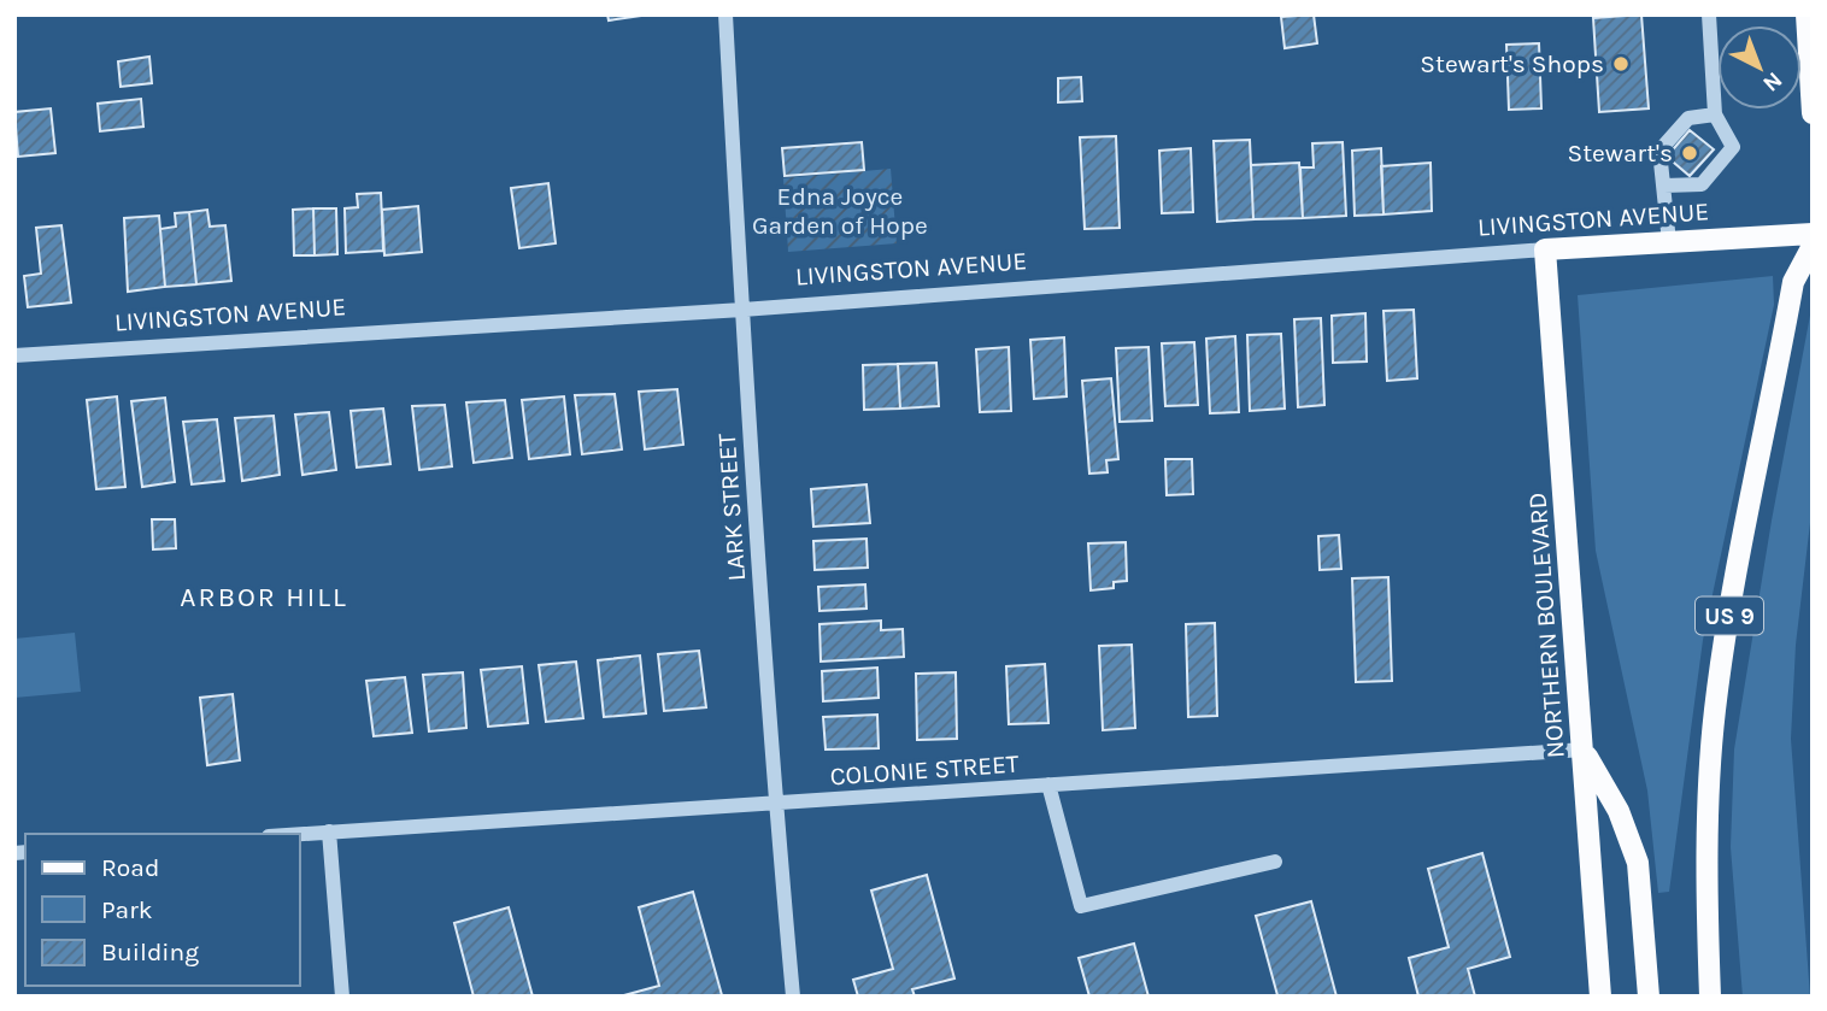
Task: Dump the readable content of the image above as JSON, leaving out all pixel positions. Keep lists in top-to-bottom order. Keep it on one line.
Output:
{"streets":{"main road":["LIVINGSTON AVENUE","US 9","NORTHERN BOULEVARD"],"street":["LARK STREET","COLONIE STREET"]},"crossings":[["LIVINGSTON AVENUE","LARK STREET"],["LIVINGSTON AVENUE","NORTHERN BOULEVARD"],["LARK STREET","COLONIE STREET"],["NORTHERN BOULEVARD","COLONIE STREET"]],"districts":["ARBOR HILL"],"parks":["Edna Joyce Garden of Hope"],"places":["Stewart's Shops","Stewart's"],"legend":["Road","Park","Building"],"north":"bottom right"}
